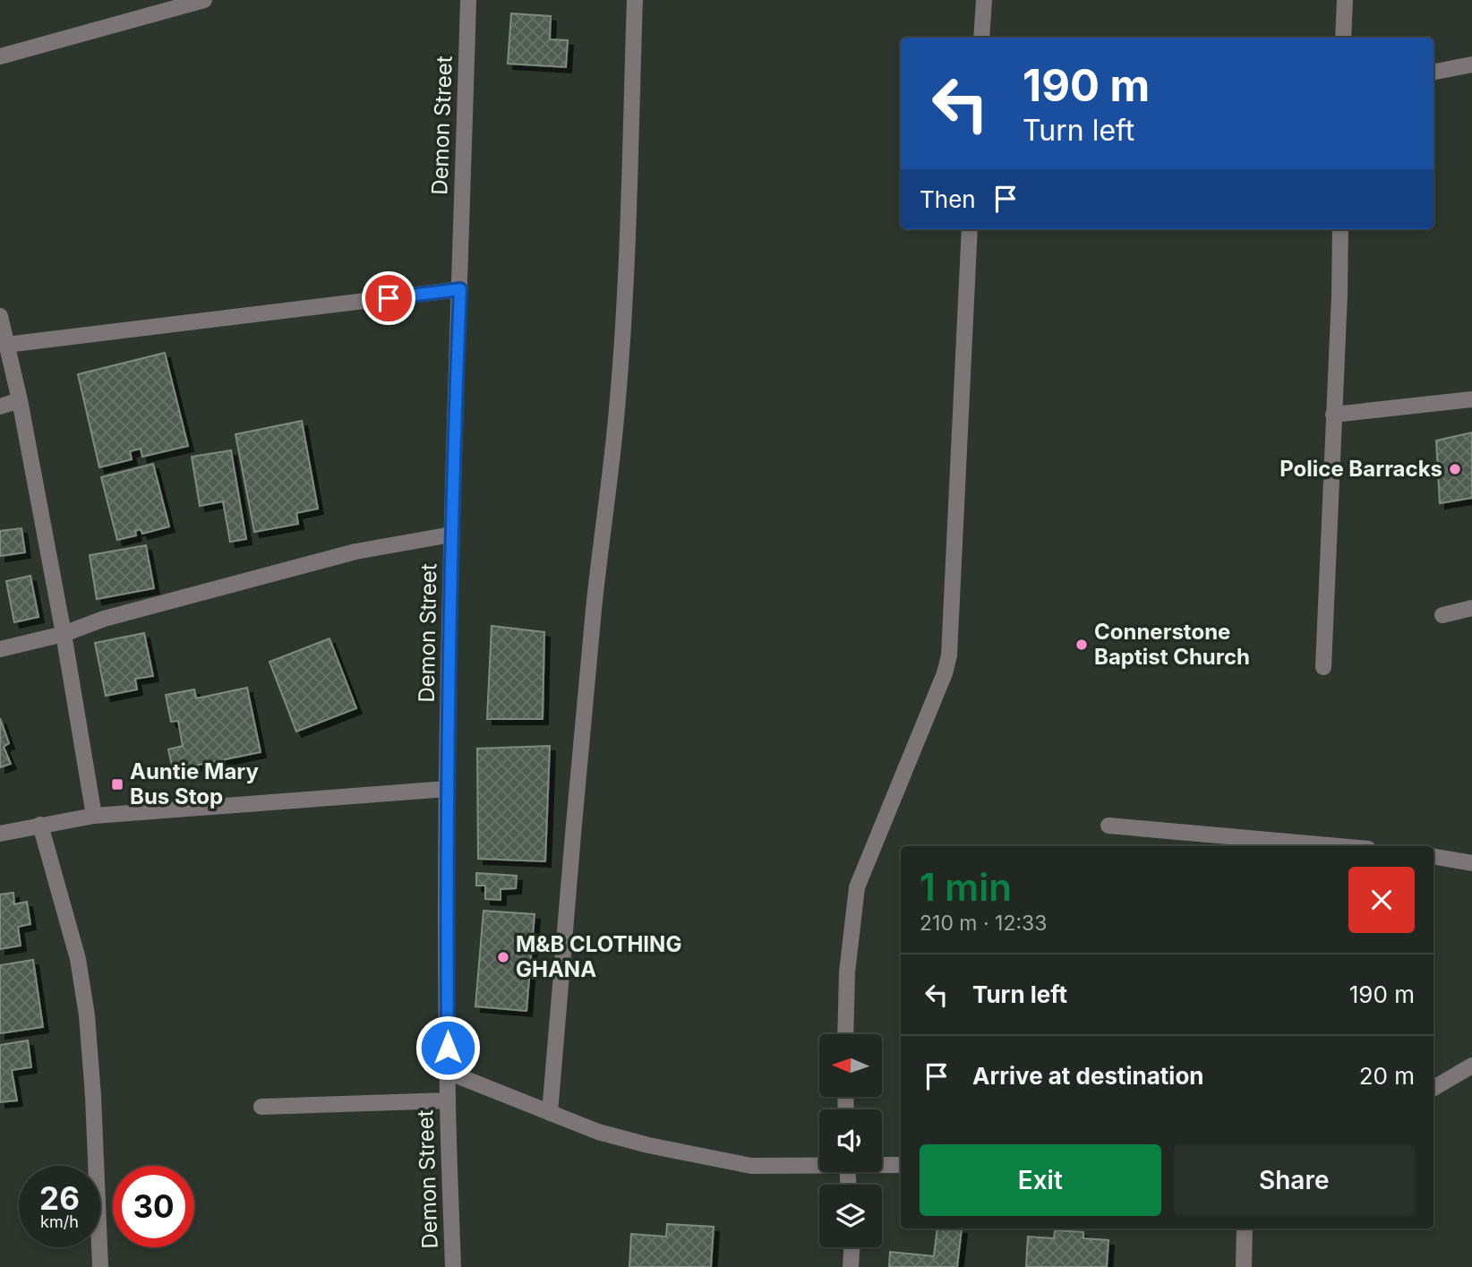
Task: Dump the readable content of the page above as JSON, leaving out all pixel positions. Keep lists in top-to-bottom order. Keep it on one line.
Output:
{"streets":{"street":["Demon Street"]},"places":{"other":["Police Barracks","Connerstone Baptist Church","M&B CLOTHING GHANA"],"transit":["Auntie Mary Bus Stop"]},"north":"left","page":{"turn":["190 m","Turn left"],"then":"Then","heading":["1 min","210 m · 12:33"],"list":[{"name":"Turn left","value":"190 m"},{"name":"Arrive at destination","value":"20 m"}],"buttons":["Exit","Share"],"speed":"26 km/h","limit":"30"}}
